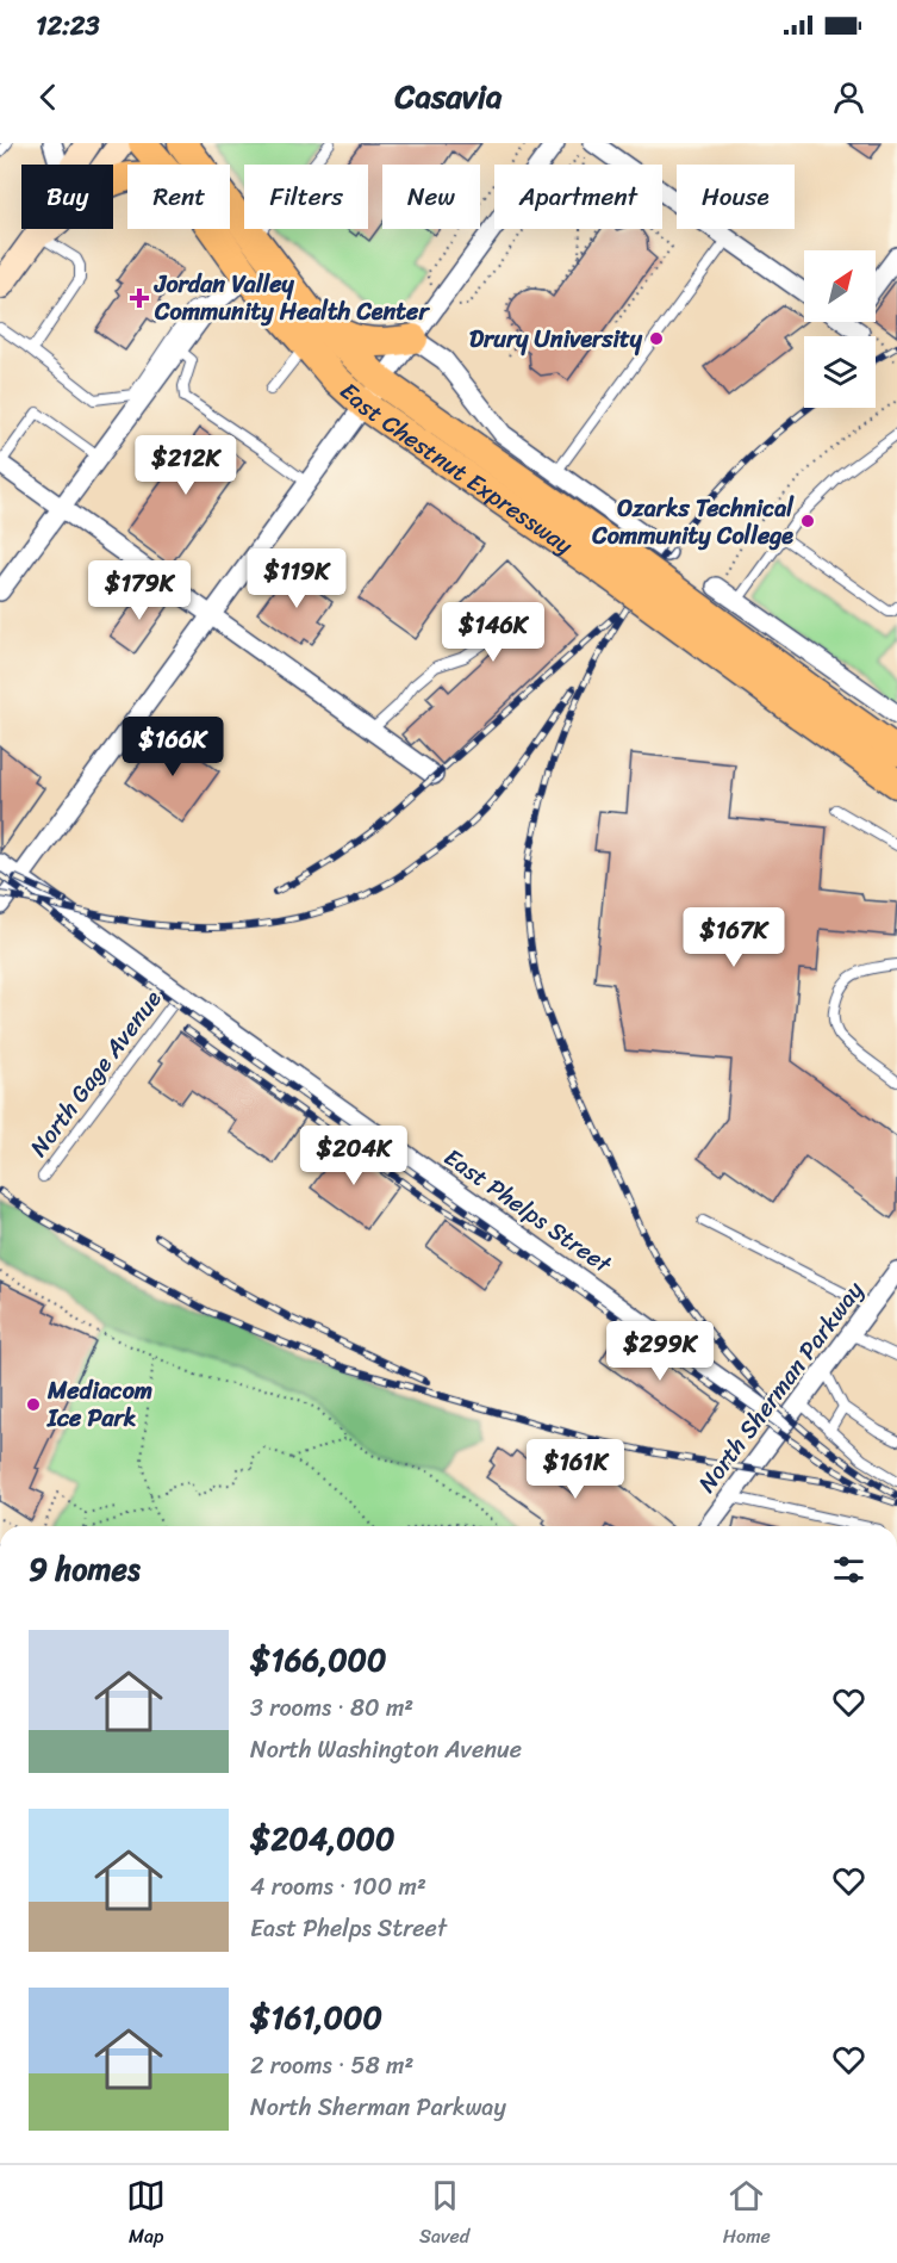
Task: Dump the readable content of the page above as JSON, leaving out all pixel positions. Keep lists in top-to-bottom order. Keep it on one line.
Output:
{"streets":{"main road":["East Chestnut Expressway"],"street":["East Phelps Street","North Sherman Parkway"],"lane":["North Gage Avenue"]},"crossings":[["North Gage Avenue","East Phelps Street"],["East Phelps Street","North Sherman Parkway"]],"places":{"health":["Jordan Valley Community Health Center"],"other":["Drury University","Ozarks Technical Community College","Mediacom Ice Park"]},"north":"top right","page":{"status":"12:23","header":"Casavia","chip":["Buy","Rent","Filters","New","Apartment","House"],"price":["$212K","$119K","$179K","$146K","$166K","$167K","$204K","$299K","$161K"],"heading":"9 homes","list":[{"name":"$166,000","note":"3 rooms · 80 m² · North Washington Avenue"},{"name":"$204,000","note":"4 rooms · 100 m² · East Phelps Street"},{"name":"$161,000","note":"2 rooms · 58 m² · North Sherman Parkway"}],"tabs":["Map","Saved","Home"]}}
